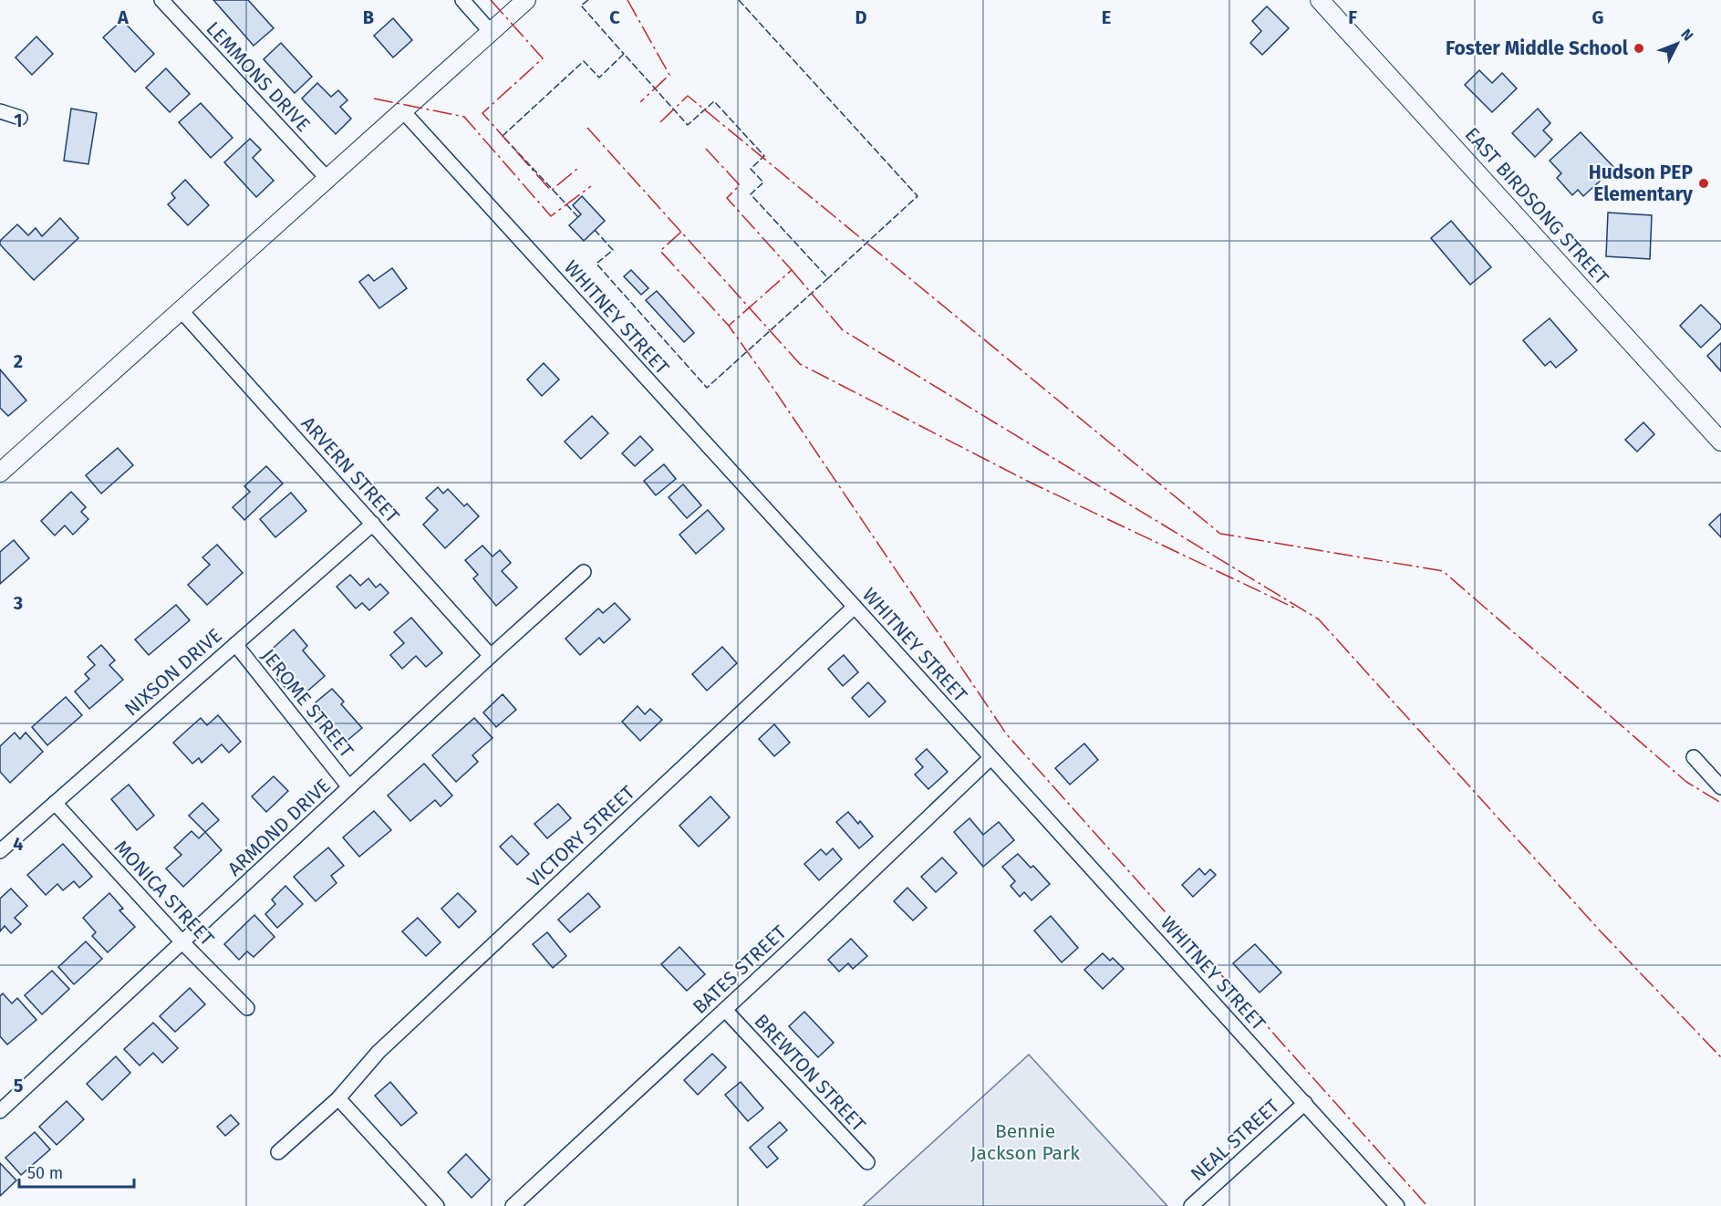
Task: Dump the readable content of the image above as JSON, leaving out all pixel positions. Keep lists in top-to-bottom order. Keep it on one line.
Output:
{"streets":{"street":["LEMMONS DRIVE","EAST BIRDSONG STREET","WHITNEY STREET","ARVERN STREET","NIXSON DRIVE","JEROME STREET","ARMOND DRIVE","VICTORY STREET","MONICA STREET","BATES STREET","BREWTON STREET","NEAL STREET"]},"crossings":[["WHITNEY STREET","VICTORY STREET"],["WHITNEY STREET","BATES STREET"],["WHITNEY STREET","NEAL STREET"],["ARVERN STREET","NIXSON DRIVE"],["ARVERN STREET","ARMOND DRIVE"],["NIXSON DRIVE","JEROME STREET"],["NIXSON DRIVE","MONICA STREET"],["JEROME STREET","ARMOND DRIVE"],["ARMOND DRIVE","MONICA STREET"],["BATES STREET","BREWTON STREET"]],"parks":["Bennie Jackson Park"],"places":["Foster Middle School","Hudson PEP Elementary"],"scale_bar":"50 m","north":"top right","grid":{"columns":["A","B","C","D","E","F","G"],"rows":["1","2","3","4","5"]}}
